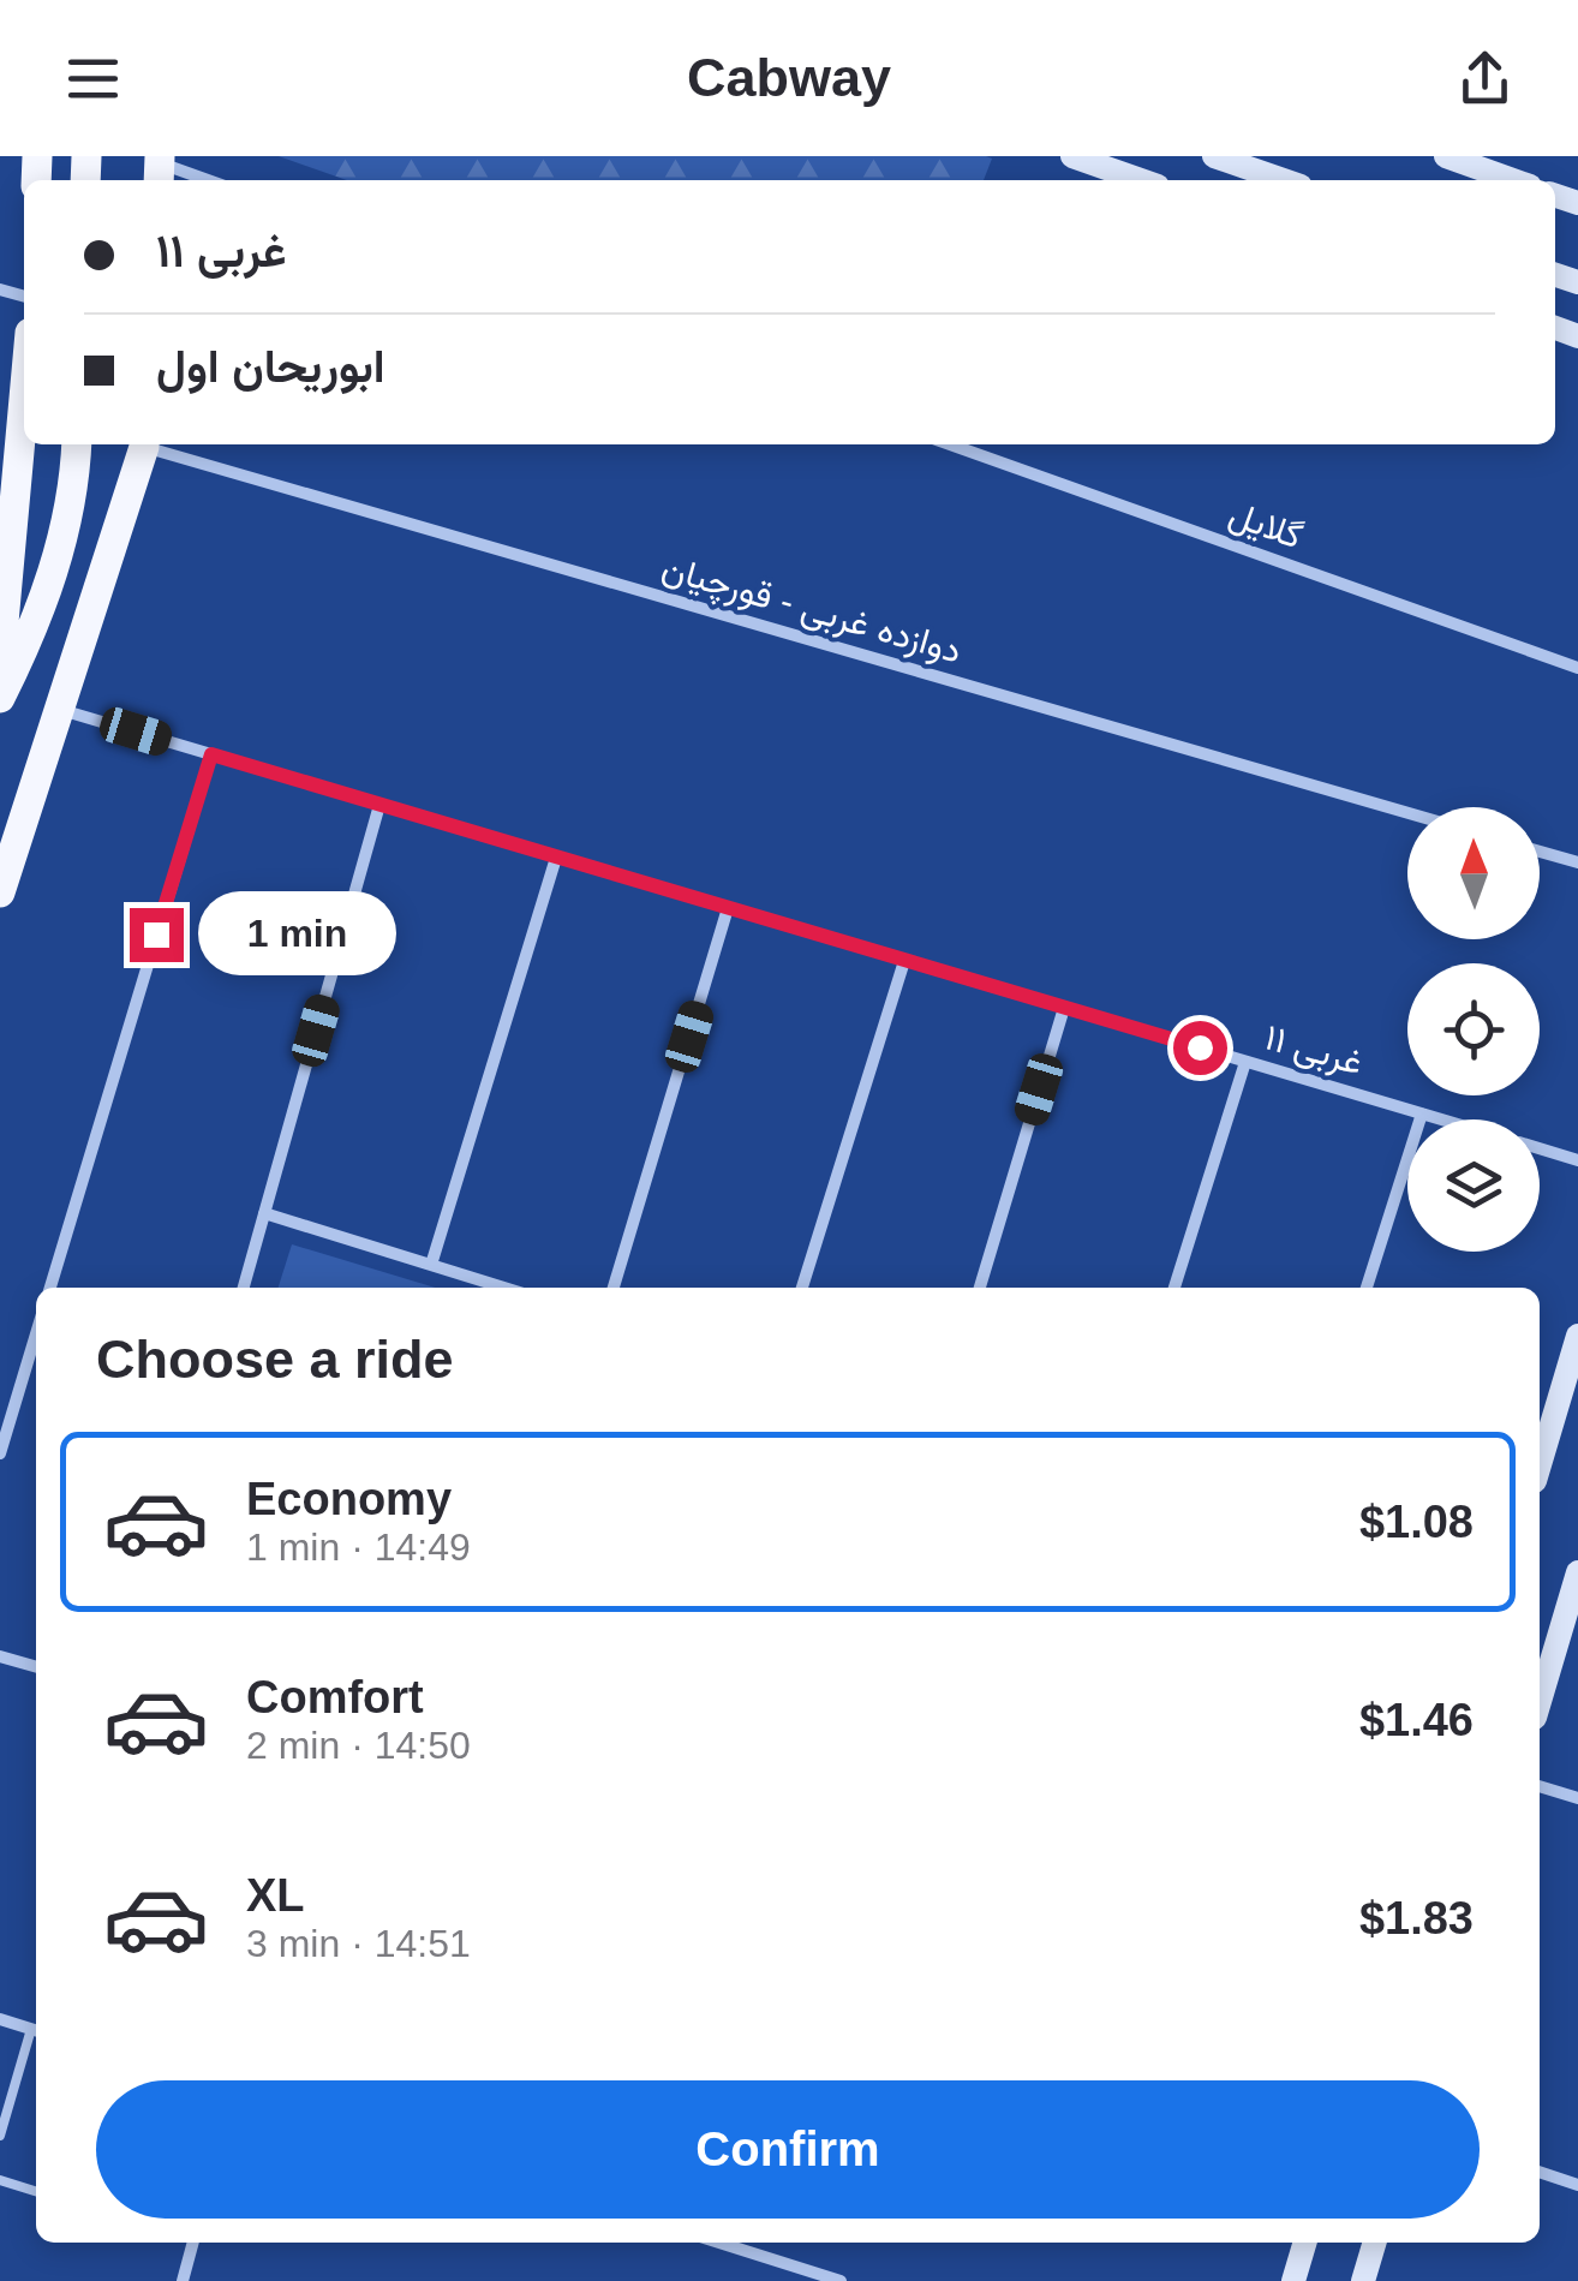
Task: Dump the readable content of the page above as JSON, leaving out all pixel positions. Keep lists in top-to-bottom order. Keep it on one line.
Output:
{"streets":{"street":["گلایل","دوازده غربی - قورچیان","۱۱ غربی"]},"north":"top","page":{"header":"Cabway","banner":["۱۱ غربی","ابوریحان اول"],"bubble":"1 min","heading":"Choose a ride","list":[{"name":"Economy","note":"1 min · 14:49","value":"$1.08"},{"name":"Comfort","note":"2 min · 14:50","value":"$1.46"},{"name":"XL","note":"3 min · 14:51","value":"$1.83"}],"buttons":"Confirm"}}
